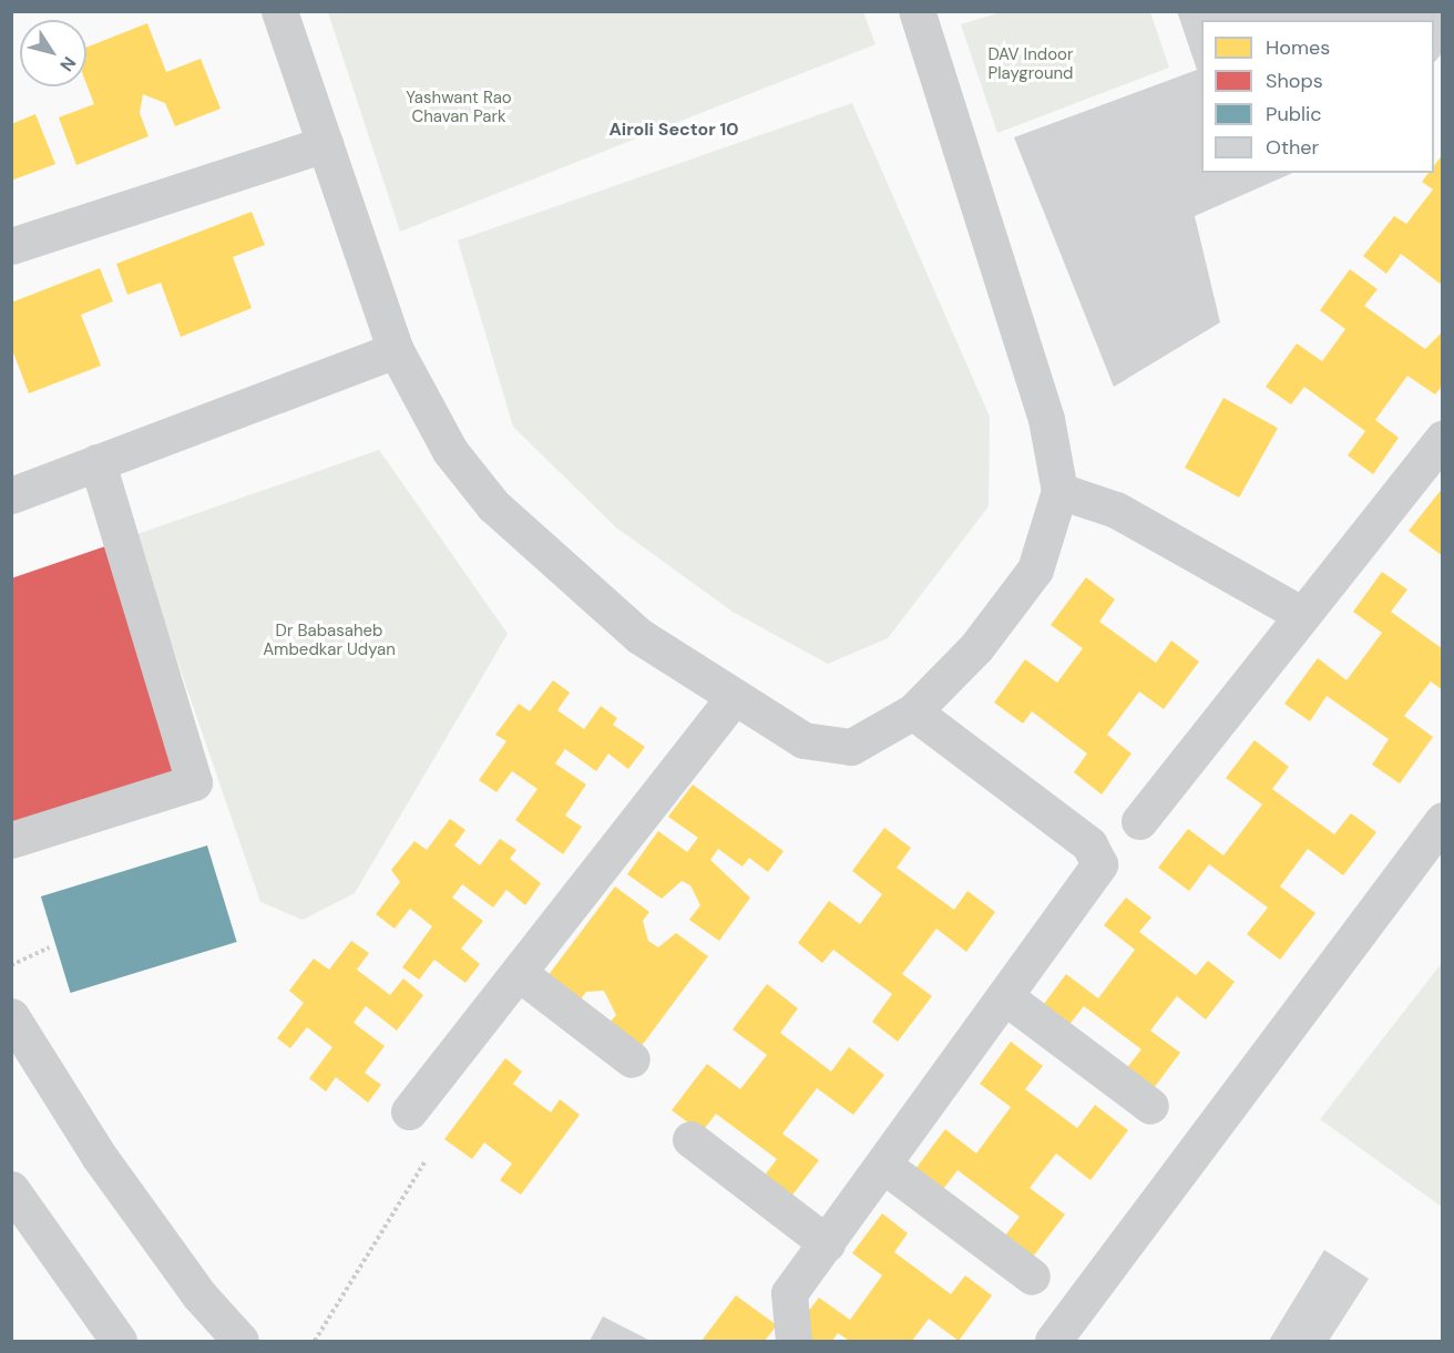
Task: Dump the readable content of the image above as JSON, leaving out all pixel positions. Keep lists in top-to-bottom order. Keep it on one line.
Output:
{"districts":["Airoli Sector 10"],"parks":["DAV Indoor Playground","Yashwant Rao Chavan Park","Dr Babasaheb Ambedkar Udyan"],"legend":["Homes","Shops","Public","Other"],"north":"bottom right"}
